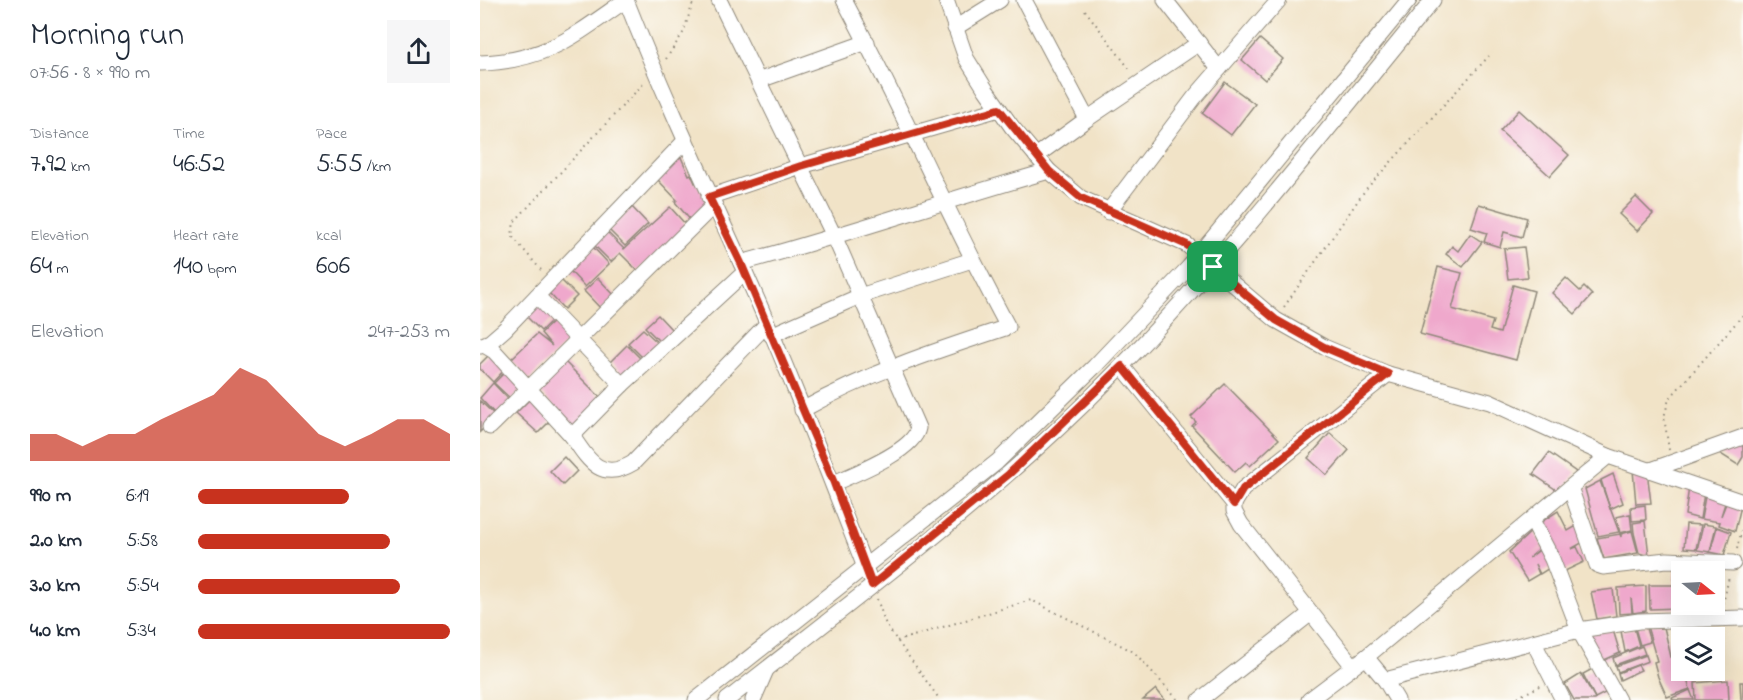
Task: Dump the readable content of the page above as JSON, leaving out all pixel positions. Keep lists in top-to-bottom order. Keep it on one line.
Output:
{"north":"right","page":{"heading":["Morning run","07:56 · 8 × 990 m"],"stats":[["Distance","7.92 km"],["Time","46:52"],["Pace","5:55 /km"],["Elevation","64 m"],["Heart rate","140 bpm"],["kcal","606"]],"chart":["Elevation","247–253 m"],"list":[{"name":"990 m","note":"6:19"},{"name":"2.0 km","note":"5:58"},{"name":"3.0 km","note":"5:54"},{"name":"4.0 km","note":"5:34"}]}}
